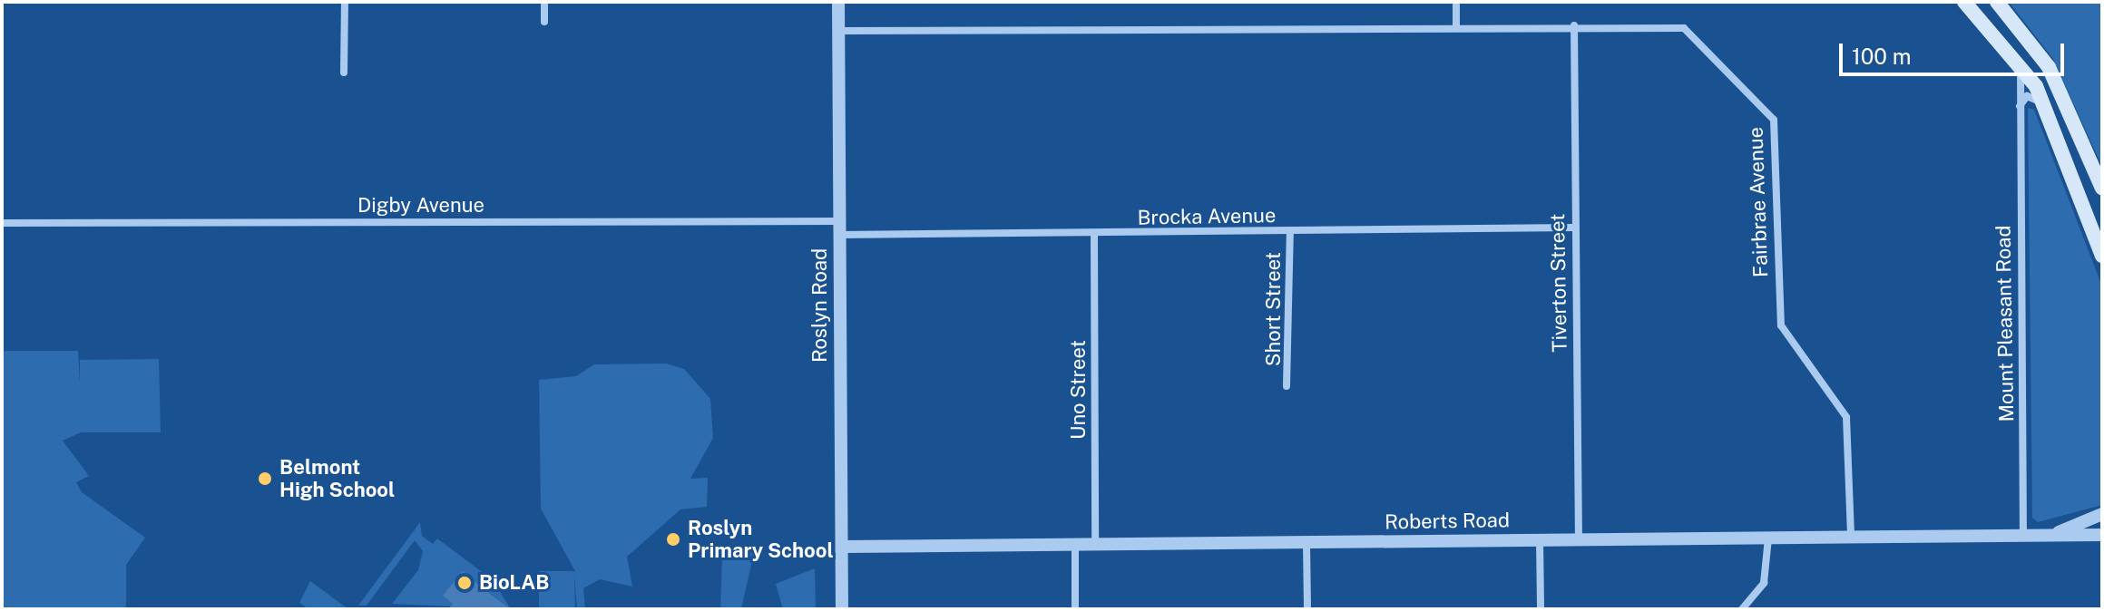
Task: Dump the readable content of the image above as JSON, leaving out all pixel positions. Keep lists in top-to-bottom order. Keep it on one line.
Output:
{"streets":{"street":["Fairbrae Avenue","Digby Avenue","Brocka Avenue","Tiverton Street","Roslyn Road","Short Street","Mount Pleasant Road","Uno Street","Roberts Road"]},"crossings":[["Fairbrae Avenue","Tiverton Street"],["Fairbrae Avenue","Roslyn Road"],["Fairbrae Avenue","Roberts Road"],["Digby Avenue","Brocka Avenue"],["Digby Avenue","Roslyn Road"],["Brocka Avenue","Tiverton Street"],["Brocka Avenue","Roslyn Road"],["Brocka Avenue","Short Street"],["Brocka Avenue","Uno Street"],["Tiverton Street","Roberts Road"],["Roslyn Road","Roberts Road"],["Mount Pleasant Road","Roberts Road"],["Uno Street","Roberts Road"]],"places":["Belmont High School","Roslyn Primary School","BioLAB"],"scale_bar":"100 m"}
